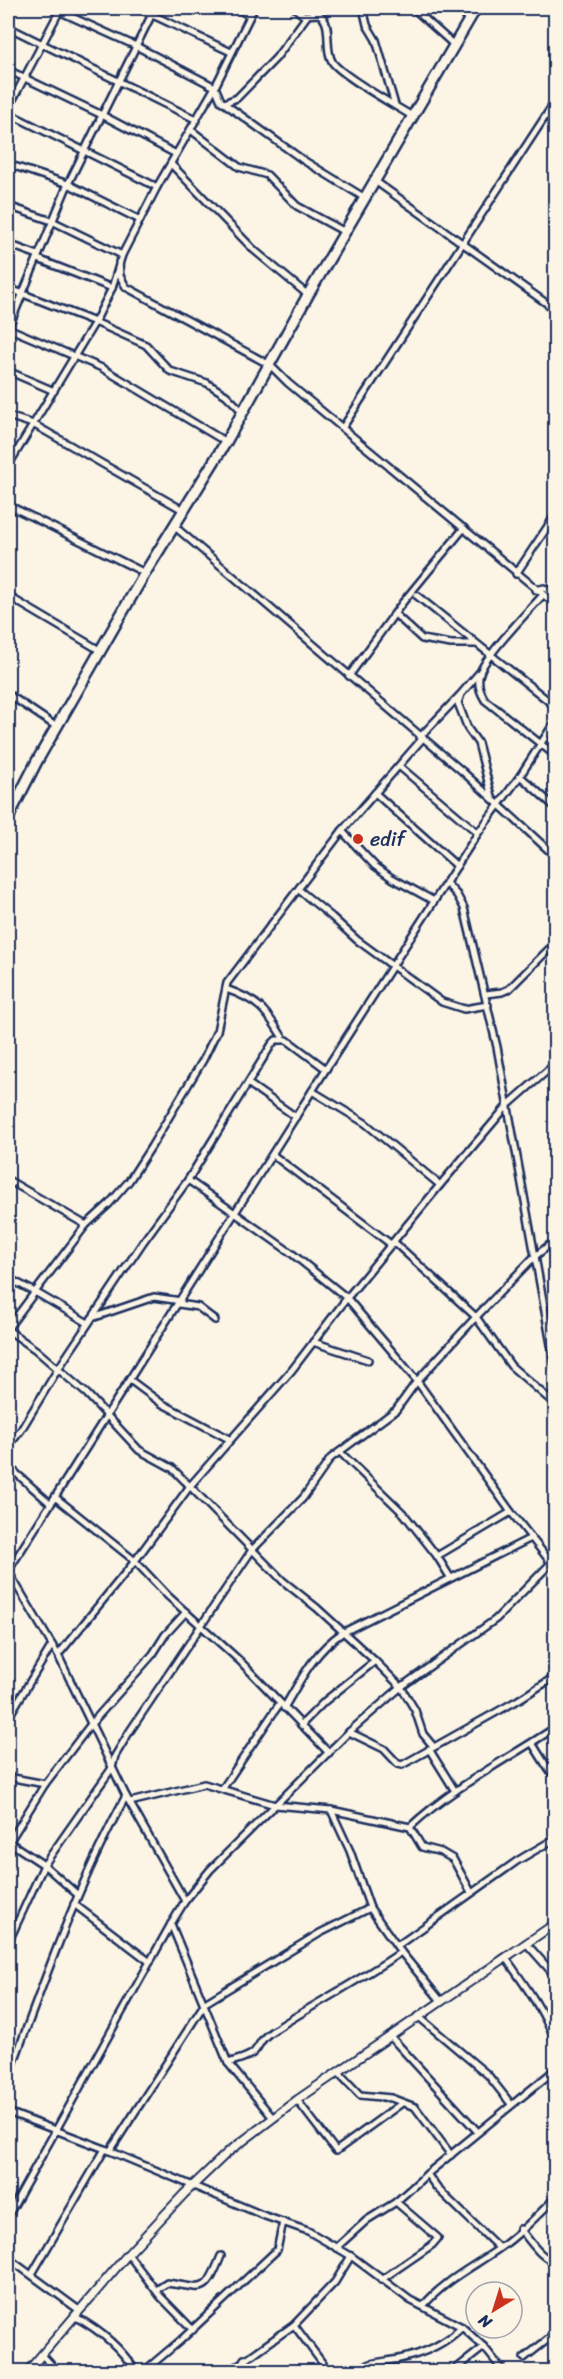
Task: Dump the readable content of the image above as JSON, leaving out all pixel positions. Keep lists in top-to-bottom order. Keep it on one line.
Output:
{"places":["edif"],"north":"bottom left"}
